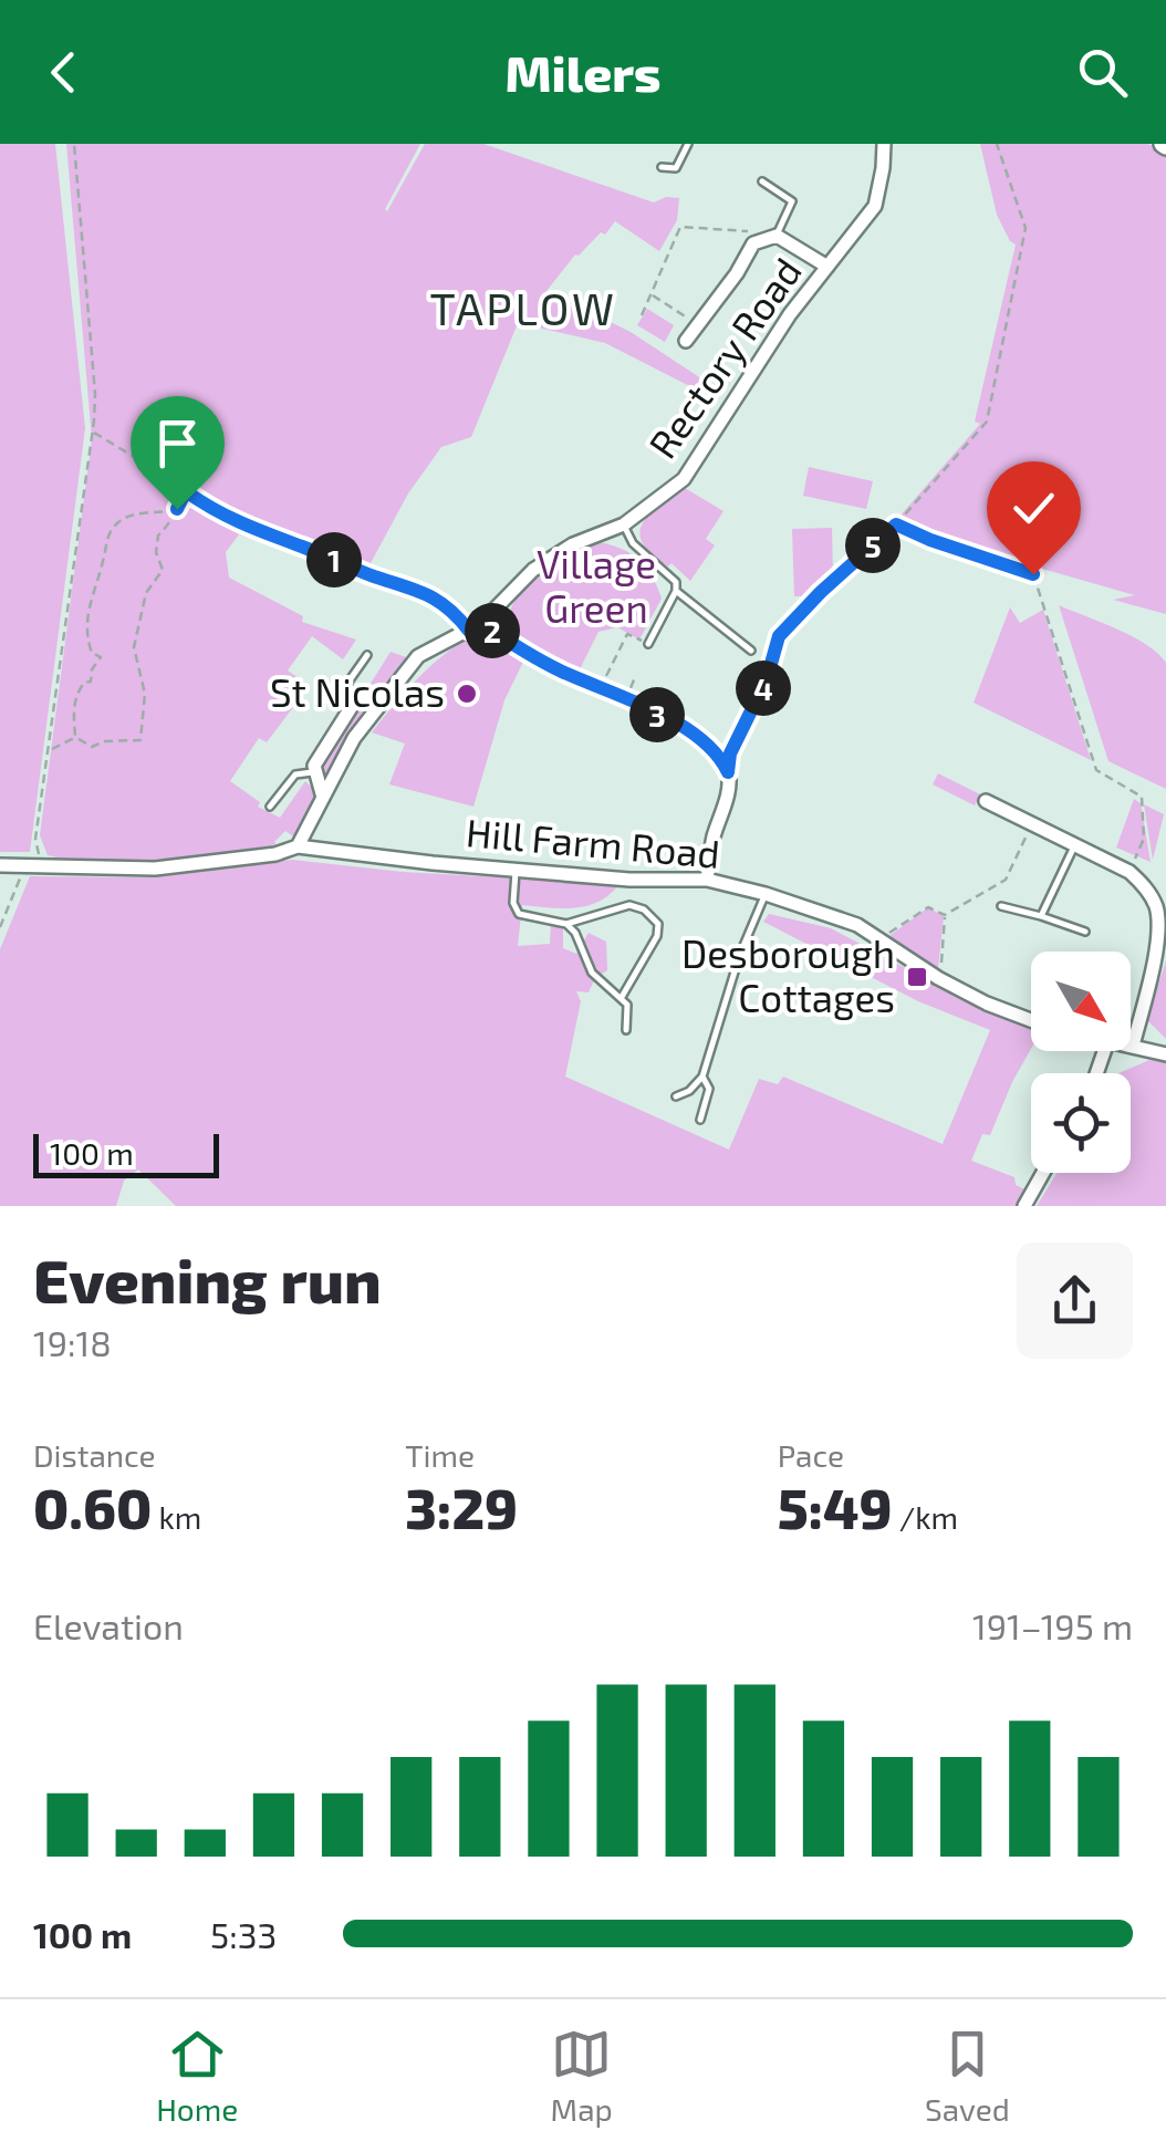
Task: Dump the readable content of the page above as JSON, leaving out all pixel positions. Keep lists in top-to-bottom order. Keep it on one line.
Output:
{"streets":{"street":["Rectory Road","Hill Farm Road"]},"crossings":[["Rectory Road","Hill Farm Road"]],"districts":["TAPLOW"],"parks":["Village Green"],"places":{"other":["St Nicolas"],"transit":["Desborough Cottages"]},"scale_bar":"100 m","north":"bottom right","page":{"header":"Milers","pins":["5","1","2","4","3"],"scale":"100 m","heading":["Evening run","19:18"],"stats":[["Distance","0.60 km"],["Time","3:29"],["Pace","5:49 /km"]],"chart":["Elevation","191–195 m"],"list":[{"name":"100 m","note":"5:33"}],"tabs":["Home","Map","Saved"]}}
